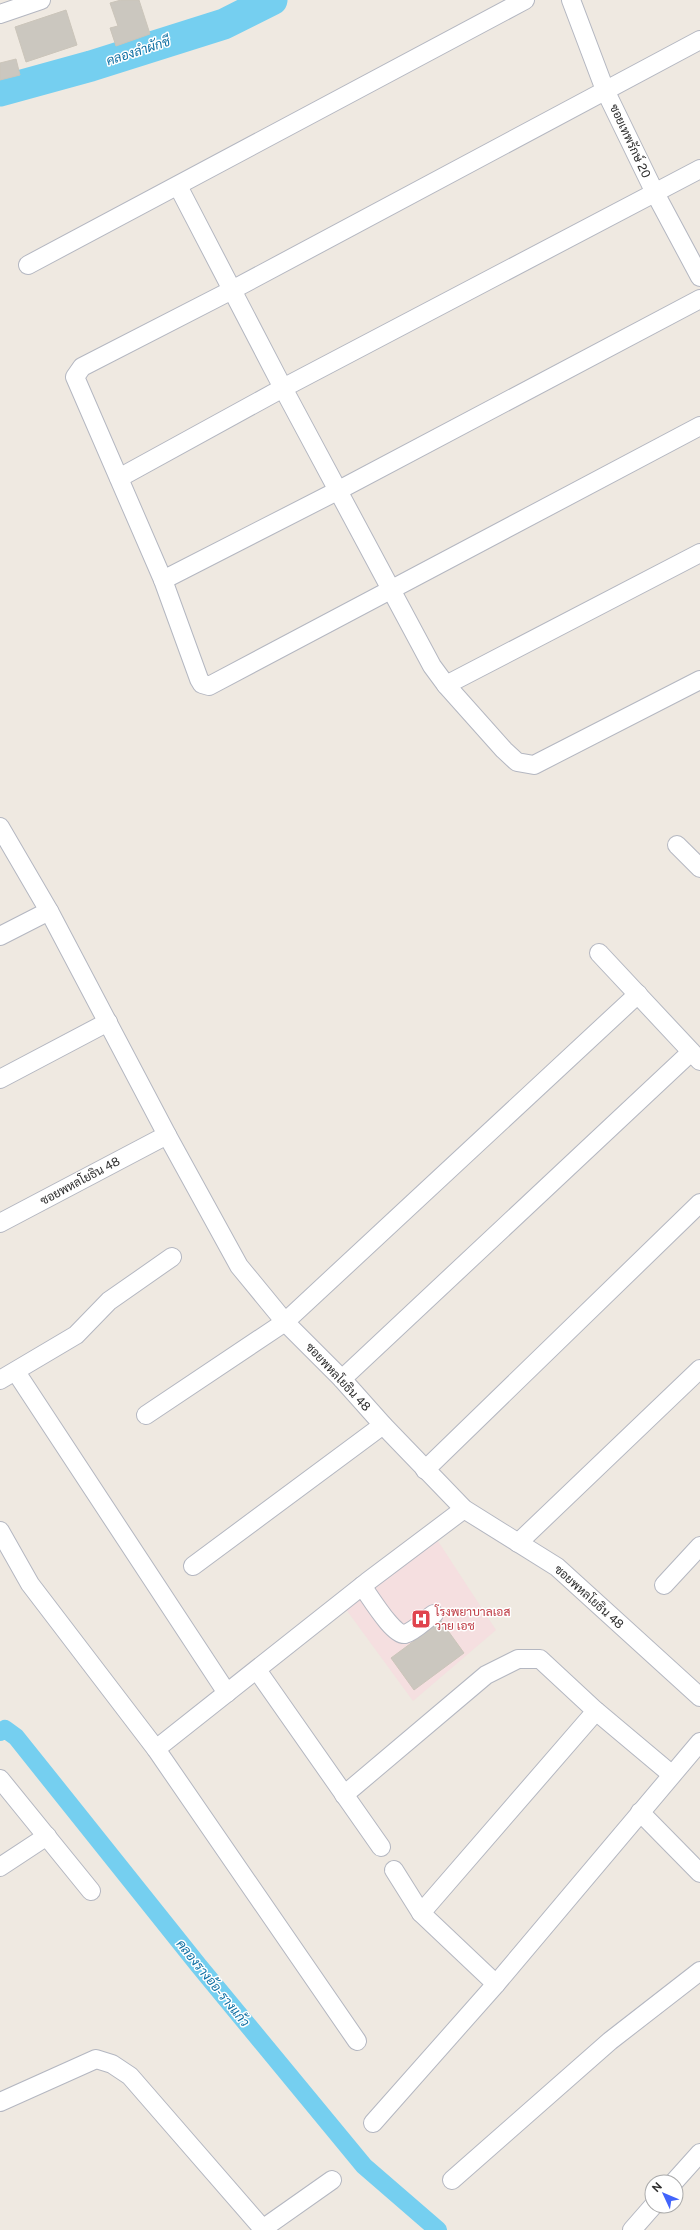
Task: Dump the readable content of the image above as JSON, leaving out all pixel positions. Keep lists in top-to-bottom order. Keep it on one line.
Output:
{"streets":{"street":["ซอยเทพรักษ์ 20","ซอยพหลโยธิน 48"]},"water":["คลองลำผักชี","คลองรางอ้อ-รางแก้ว"],"places":{"hospital":["โรงพยาบาลเอส วาย เอช"]},"north":"top left"}
